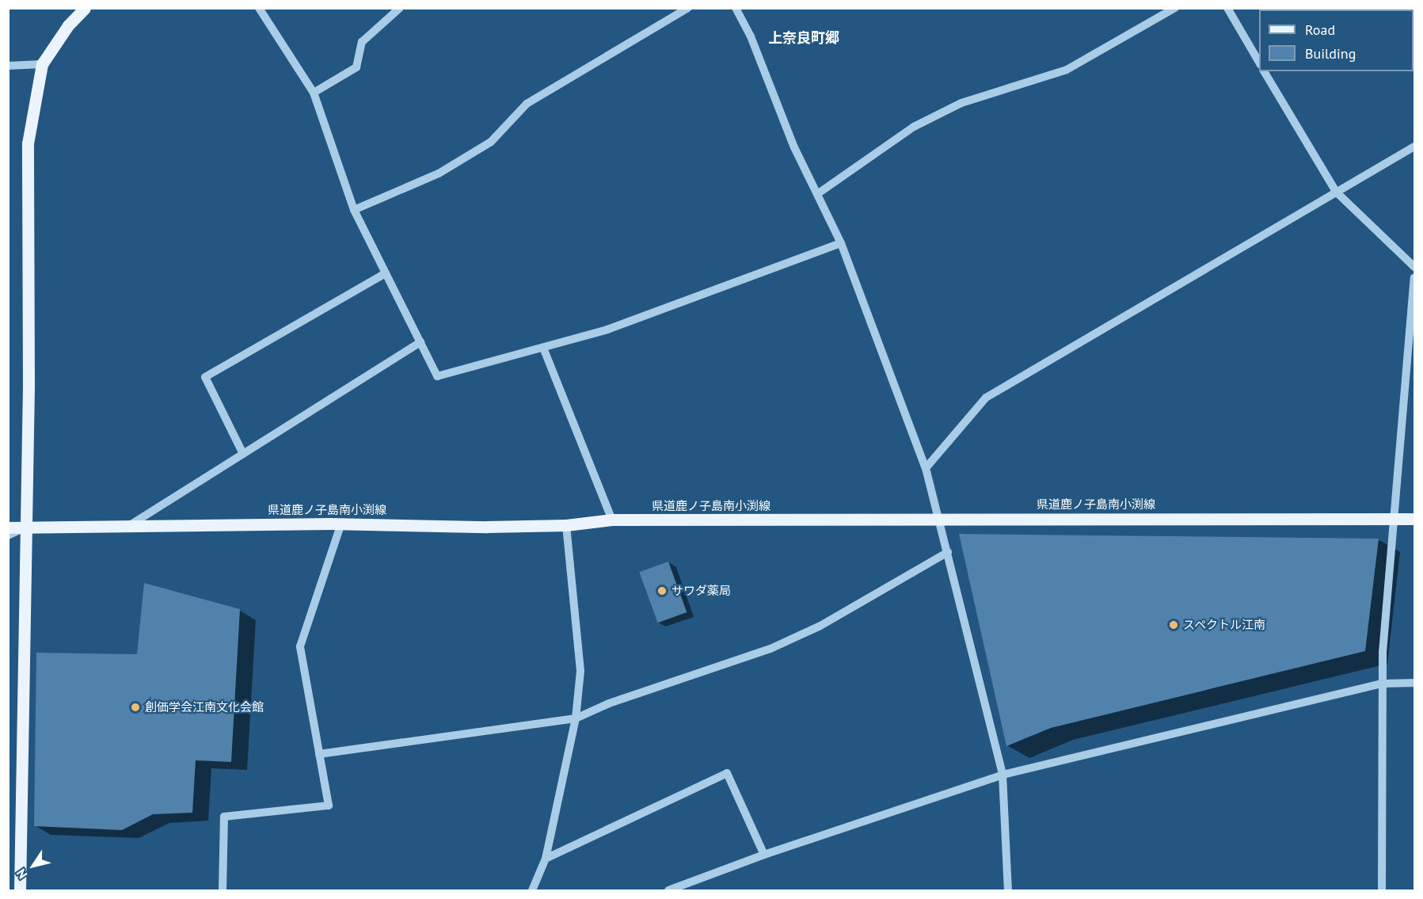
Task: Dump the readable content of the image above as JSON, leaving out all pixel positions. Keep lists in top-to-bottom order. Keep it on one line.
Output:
{"streets":{"main road":["県道鹿ノ子島南小渕線"]},"districts":["上奈良町郷"],"places":["サワダ薬局","スペクトル江南","創価学会江南文化会館"],"legend":["Road","Building"],"north":"bottom left"}
